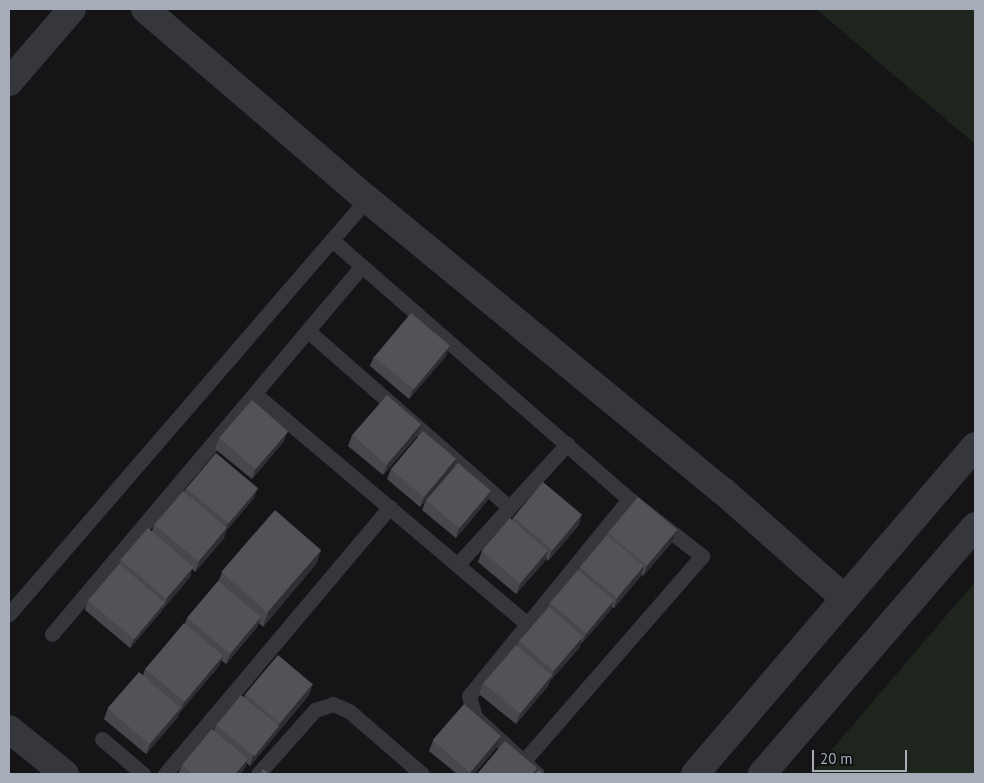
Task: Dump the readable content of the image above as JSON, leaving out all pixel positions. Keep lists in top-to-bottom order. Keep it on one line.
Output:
{"scale_bar":"20 m"}
